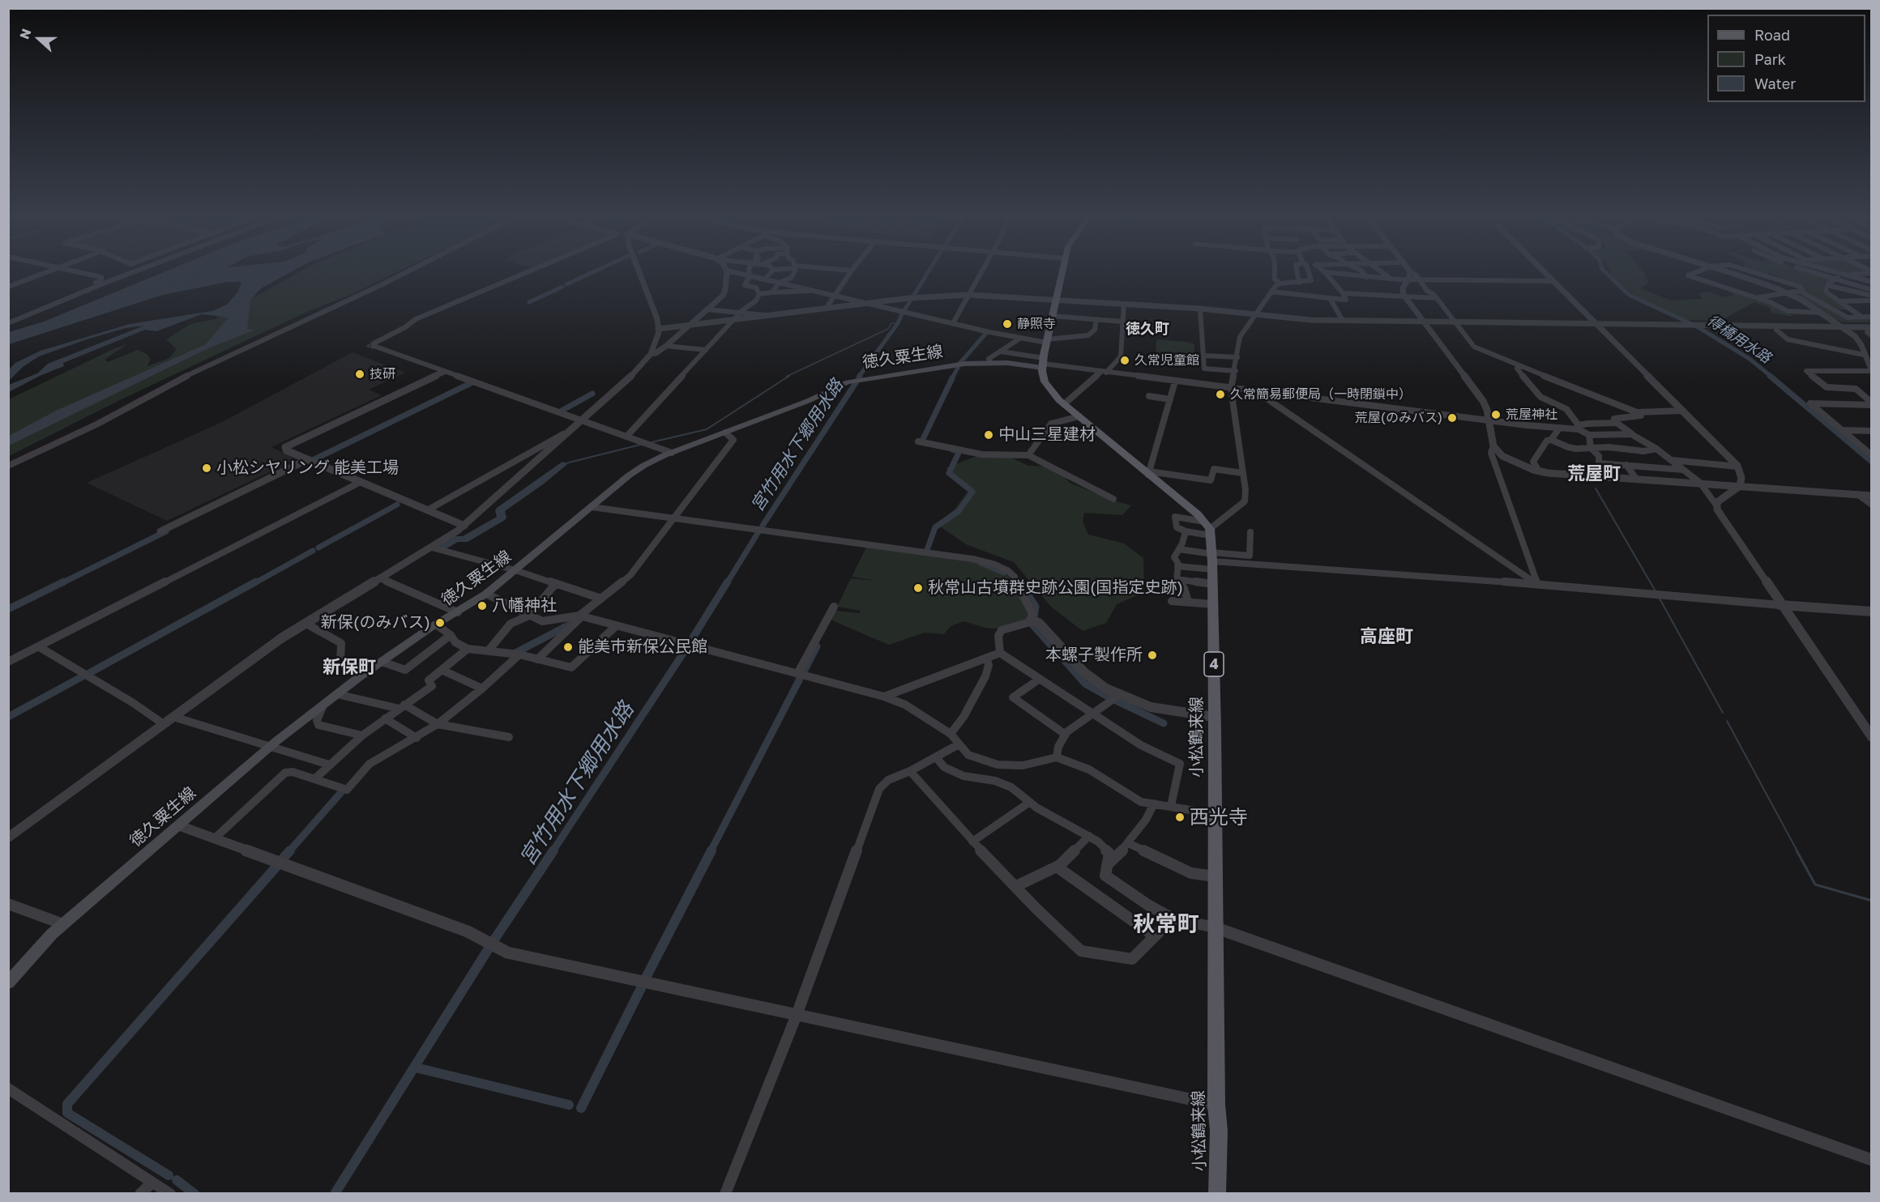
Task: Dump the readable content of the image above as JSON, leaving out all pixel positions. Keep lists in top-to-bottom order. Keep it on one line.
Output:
{"streets":{"main road":["徳久粟生線","4","小松鶴来線"]},"districts":["徳久町","荒屋町","高座町","新保町","秋常町"],"water":["得橋用水路","宮竹用水下郷用水路"],"places":["静照寺","久常児童館","技研","久常簡易郵便局（一時閉鎖中）","荒屋神社","荒屋(のみバス)","中山三星建材","小松シヤリング 能美工場","秋常山古墳群史跡公園(国指定史跡)","八幡神社","新保(のみバス)","能美市新保公民館","本螺子製作所","西光寺"],"legend":["Road","Park","Water"],"north":"left"}
